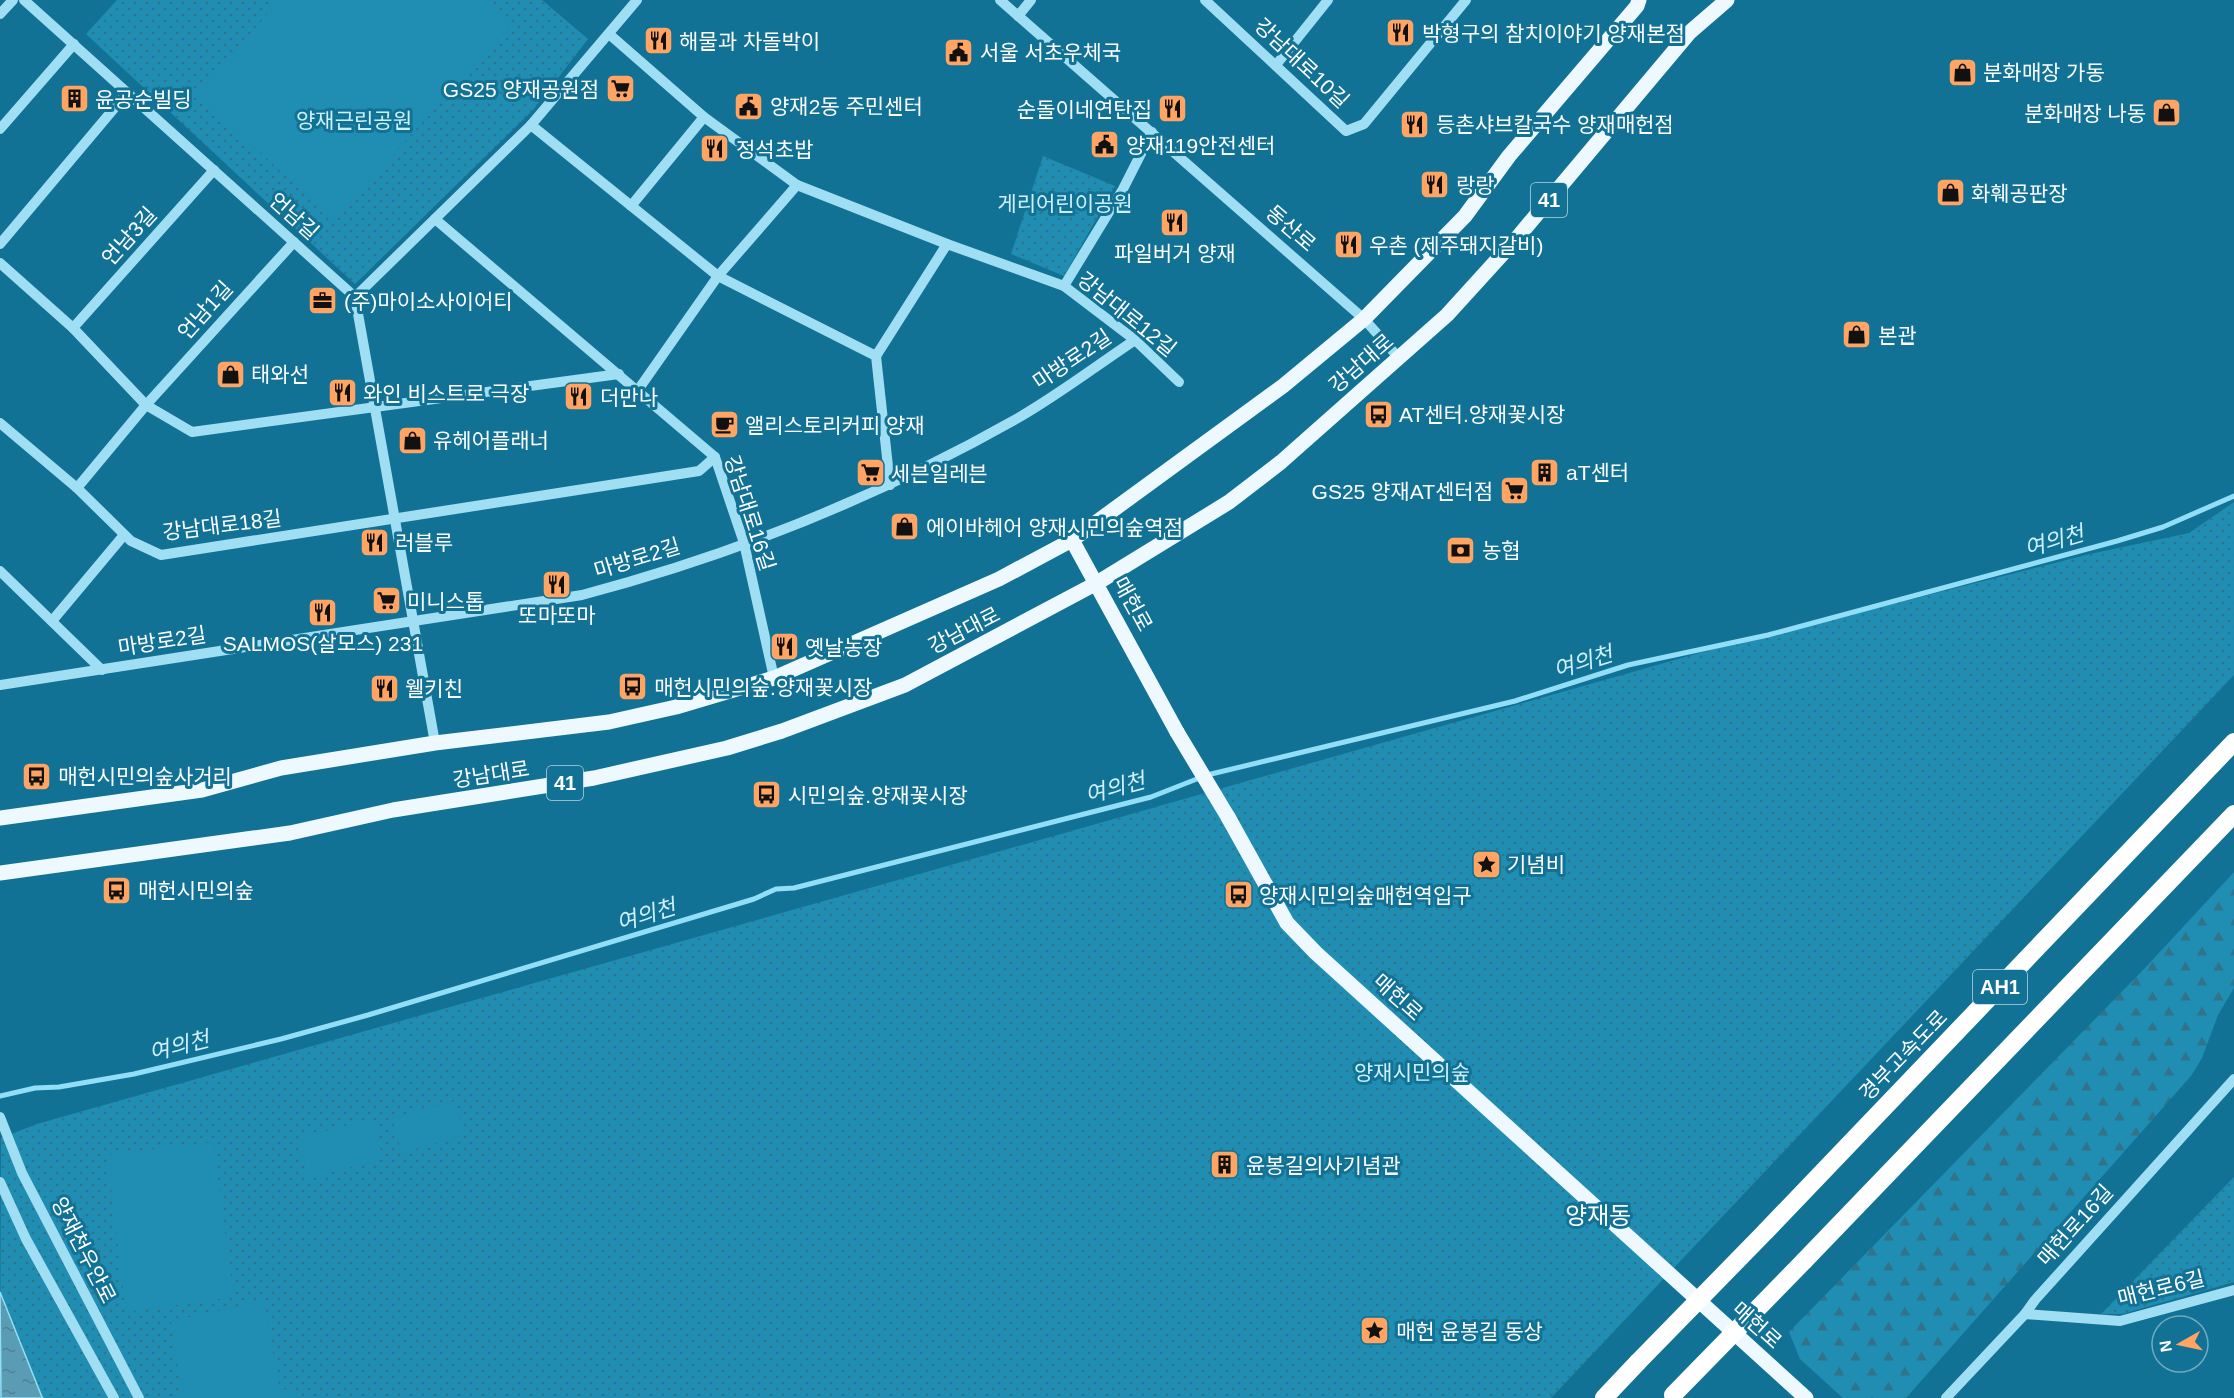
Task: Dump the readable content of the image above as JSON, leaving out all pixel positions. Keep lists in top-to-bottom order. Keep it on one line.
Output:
{"streets":{"highway":["AH1","경부고속도로"],"main road":["41","강남대로","매헌로"],"street":["강남대로10길","언남길","동산로","언남3길","언남1길","강남대로12길","마방로2길","강남대로16길","강남대로18길","매헌로16길","양재천우안로","매헌로6길"]},"crossings":[["41","강남대로"],["언남길","언남3길"],["언남길","언남1길"],["동산로","강남대로"],["언남1길","강남대로18길"],["강남대로12길","마방로2길"],["마방로2길","강남대로16길"],["강남대로","강남대로16길"],["강남대로","매헌로"],["강남대로16길","강남대로18길"],["매헌로16길","매헌로6길"]],"districts":["양재동"],"water":["여의천"],"parks":["양재근린공원","게리어린이공원","양재시민의숲"],"places":{"restaurant":["박형구의 참치이야기 양재본점","해물과 차돌박이","순돌이네연탄집","등촌샤브칼국수 양재매헌점","정석초밥","랑랑","파일버거 양재","우촌 (제주돼지갈비)","와인 비스트로 극장","더만나","러블루","또마또마","SALMOS(살모스) 231","옛날농장","웰키친"],"public building":["서울 서초우체국","양재2동 주민센터","양재119안전센터"],"shop":["분화매장 가동","분화매장 나동","화훼공판장","본관","태와선","유헤어플래너","에이바헤어 양재시민의숲역점"],"supermarket":["GS25 양재공원점","세븐일레븐","GS25 양재AT센터점","미니스톱"],"building":["윤공순빌딩","aT센터","윤봉길의사기념관"],"office":["(주)마이소사이어티"],"bus stop":["AT센터.양재꽃시장","매헌시민의숲.양재꽃시장","매헌시민의숲사거리","시민의숲.양재꽃시장","매헌시민의숲","양재시민의숲매헌역입구"],"cafe":["앨리스토리커피 양재"],"bank":["농협"],"place":["기념비","매헌 윤봉길 동상"]},"north":"left"}
